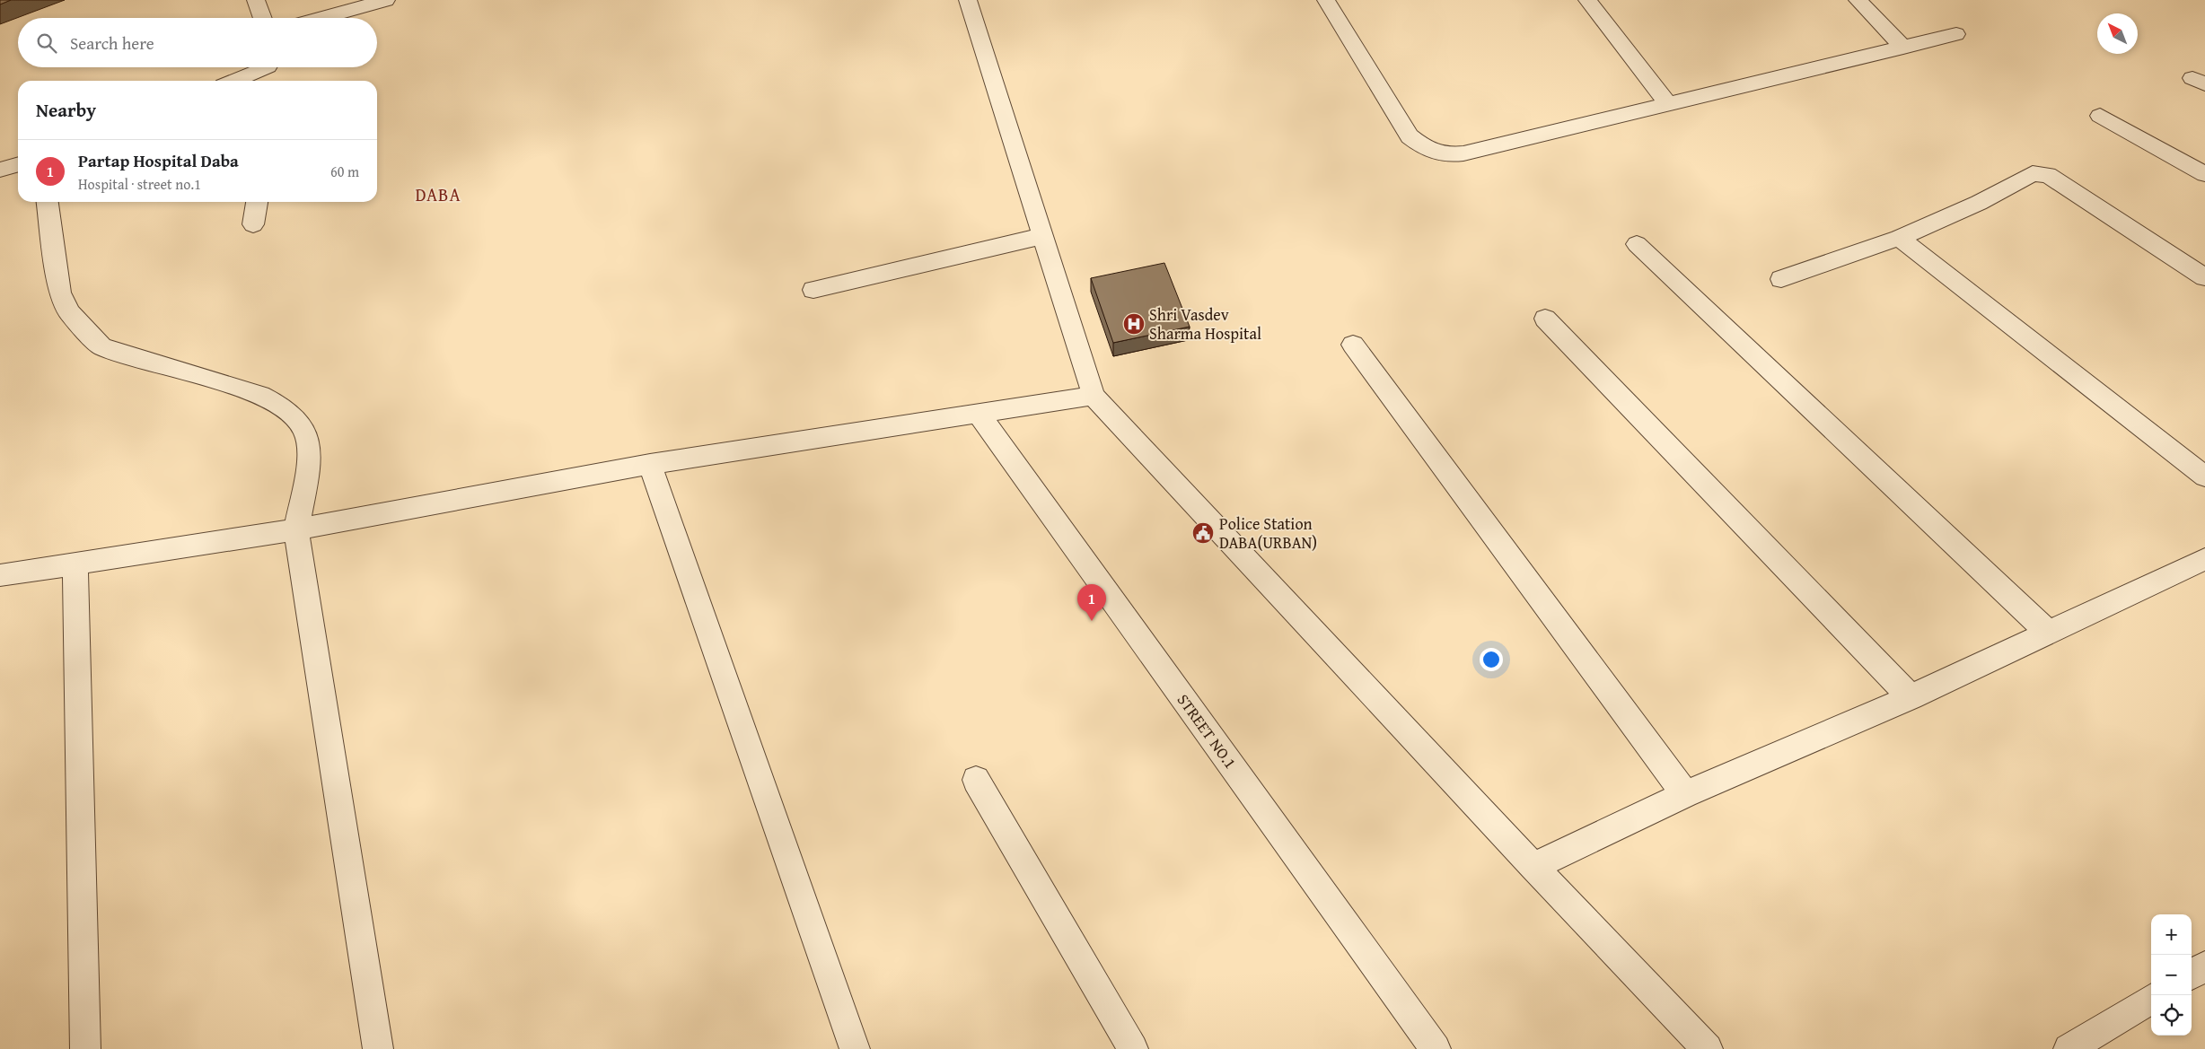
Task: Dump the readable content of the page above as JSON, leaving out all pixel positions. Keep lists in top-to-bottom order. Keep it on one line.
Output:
{"streets":{"street":["STREET NO.1"]},"districts":["DABA"],"places":{"hospital":["Shri Vasdev Sharma Hospital"],"public building":["Police Station DABA(URBAN)"]},"north":"top left","page":{"search":"Search here","heading":"Nearby","list":[{"mark":"1","name":"Partap Hospital Daba","note":"Hospital · street no.1","value":"60 m"}],"pins":"1","map_buttons":["+","−"]}}
